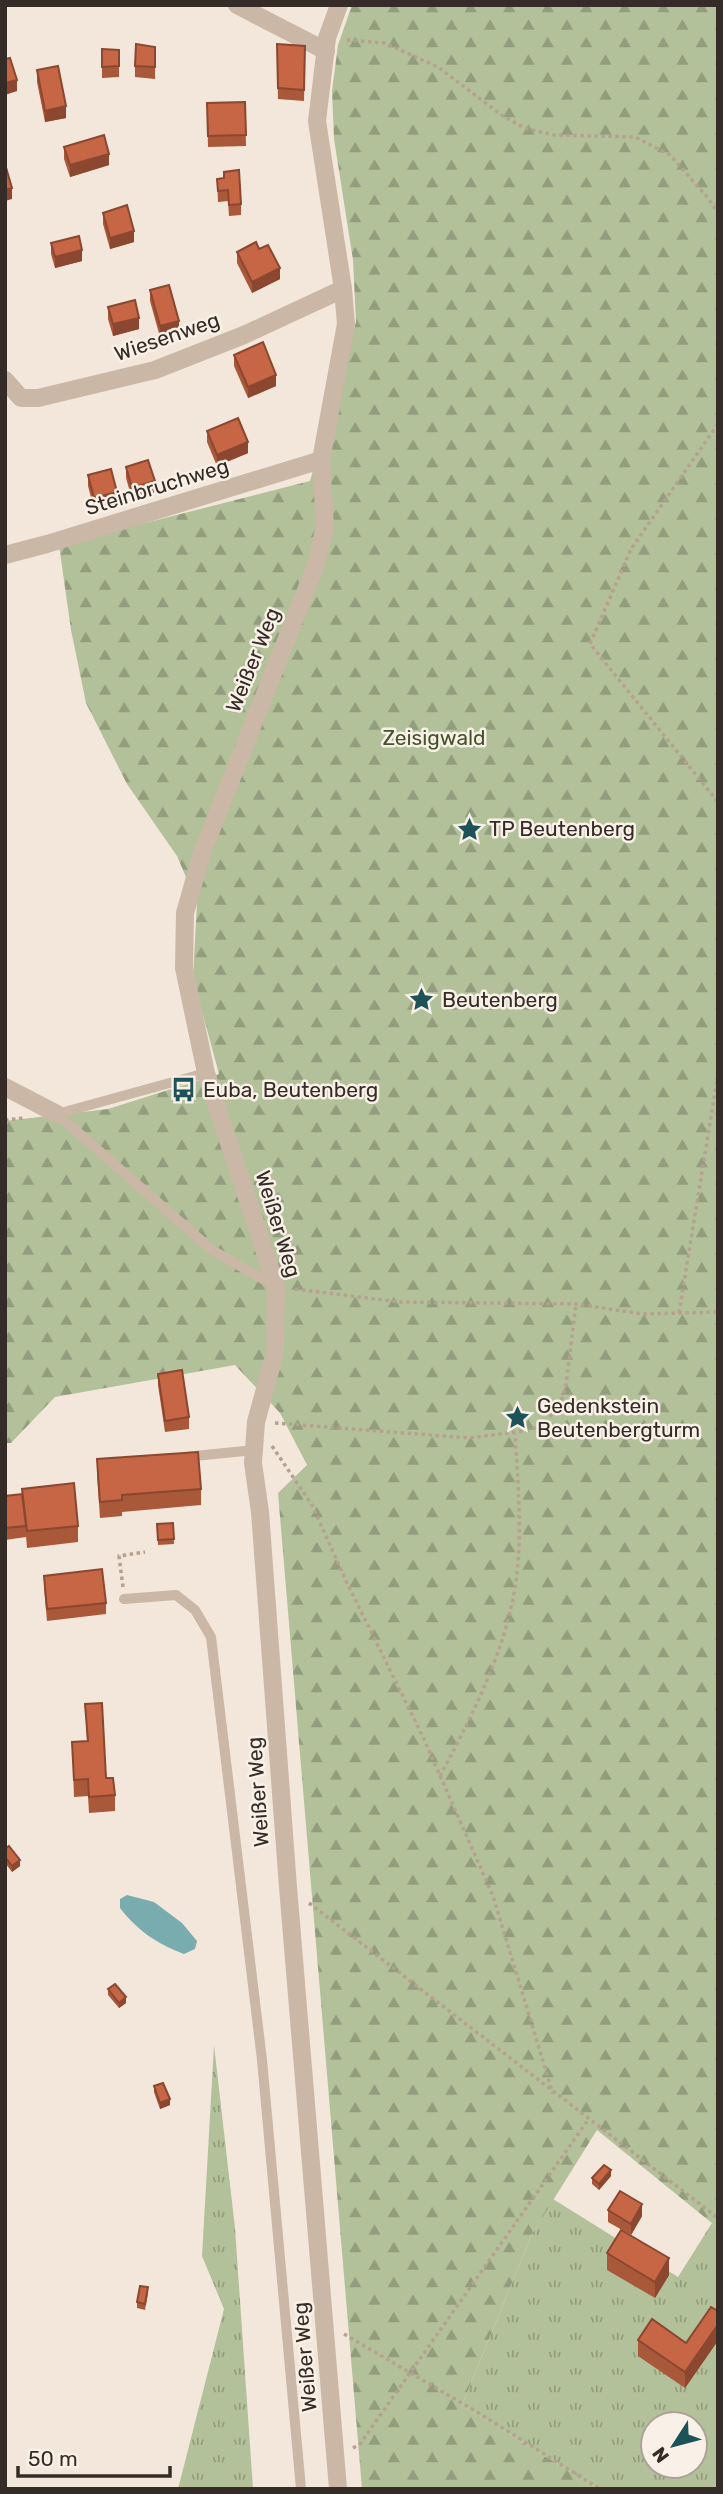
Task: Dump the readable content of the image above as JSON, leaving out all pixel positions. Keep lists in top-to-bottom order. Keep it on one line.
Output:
{"streets":{"street":["Wiesenweg","Steinbruchweg","Weißer Weg"]},"crossings":[["Wiesenweg","Weißer Weg"],["Steinbruchweg","Weißer Weg"]],"parks":["Zeisigwald"],"places":{"place":["TP Beutenberg","Beutenberg","Gedenkstein Beutenbergturm"],"bus stop":["Euba, Beutenberg"]},"scale_bar":"50 m","north":"bottom left"}
